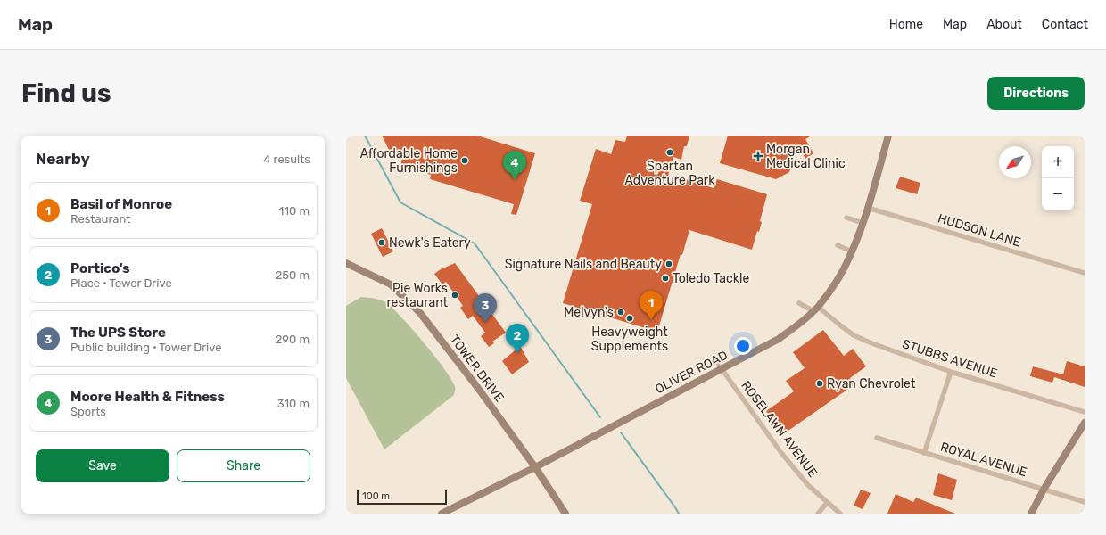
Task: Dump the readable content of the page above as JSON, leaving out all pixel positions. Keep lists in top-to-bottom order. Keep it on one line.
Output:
{"streets":{"street":["HUDSON LANE","STUBBS AVENUE","TOWER DRIVE","OLIVER ROAD","ROSELAWN AVENUE","ROYAL AVENUE"]},"crossings":[["HUDSON LANE","OLIVER ROAD"],["STUBBS AVENUE","OLIVER ROAD"],["TOWER DRIVE","OLIVER ROAD"],["OLIVER ROAD","ROSELAWN AVENUE"]],"places":{"other":["Spartan Adventure Park","Affordable Home Furnishings","Newk's Eatery","Signature Nails and Beauty","Toledo Tackle","Pie Works restaurant","Melvyn's","Heavyweight Supplements","Ryan Chevrolet"],"health":["Morgan Medical Clinic"]},"scale_bar":"100 m","north":"bottom left","page":{"header":"Map","nav":["Home","Map","About","Contact"],"buttons":["Directions",["Save","Share"]],"title":"Find us","heading":["Nearby","4 results"],"map_buttons":["+","−"],"pins":["4","1","3","2"],"list":[{"mark":"1","name":"Basil of Monroe","note":"Restaurant","value":"110 m"},{"mark":"2","name":"Portico's","note":"Place · Tower Drive","value":"250 m"},{"mark":"3","name":"The UPS Store","note":"Public building · Tower Drive","value":"290 m"},{"mark":"4","name":"Moore Health & Fitness","note":"Sports","value":"310 m"}],"scale":"100 m"}}
